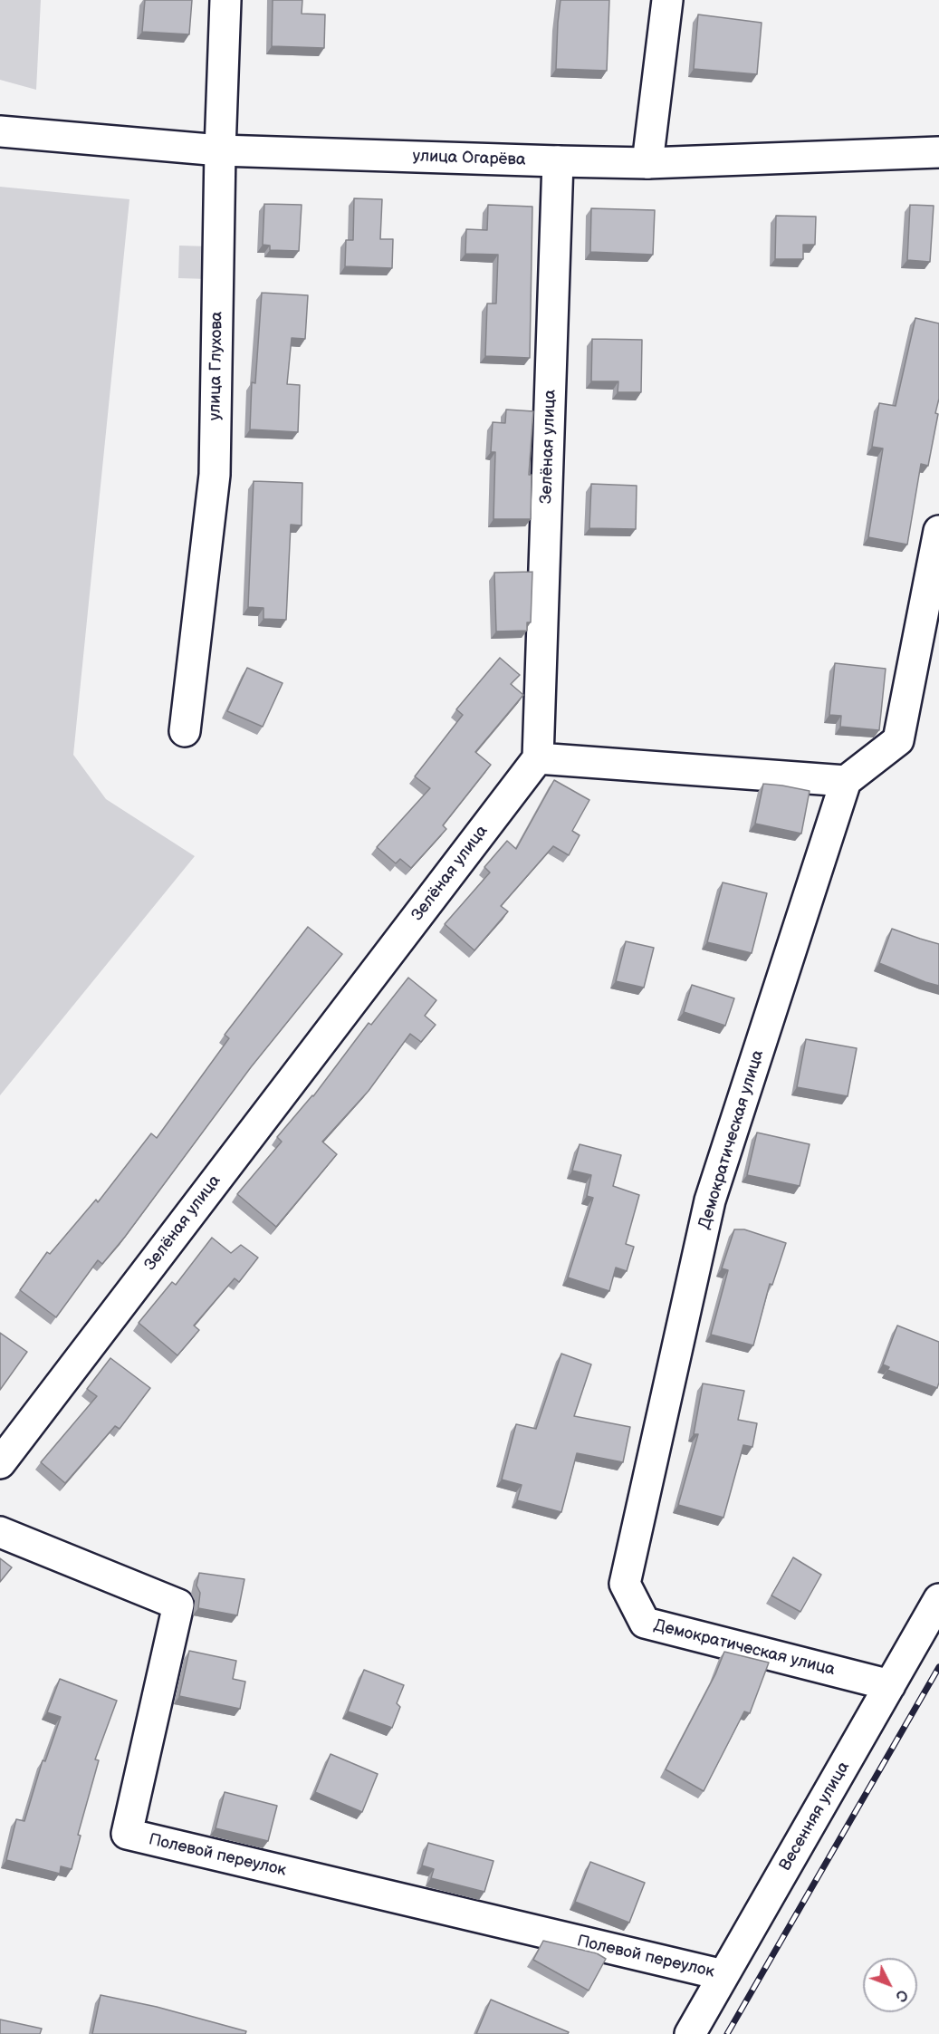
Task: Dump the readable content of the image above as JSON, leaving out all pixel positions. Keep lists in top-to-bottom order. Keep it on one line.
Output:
{"streets":{"street":["улица Огарёва","улица Глухова","Зелёная улица","Демократическая улица","Весенняя улица","Полевой переулок"]},"crossings":[["улица Огарёва","улица Глухова"],["улица Огарёва","Зелёная улица"],["Демократическая улица","Весенняя улица"],["Весенняя улица","Полевой переулок"]],"north":"bottom right"}
